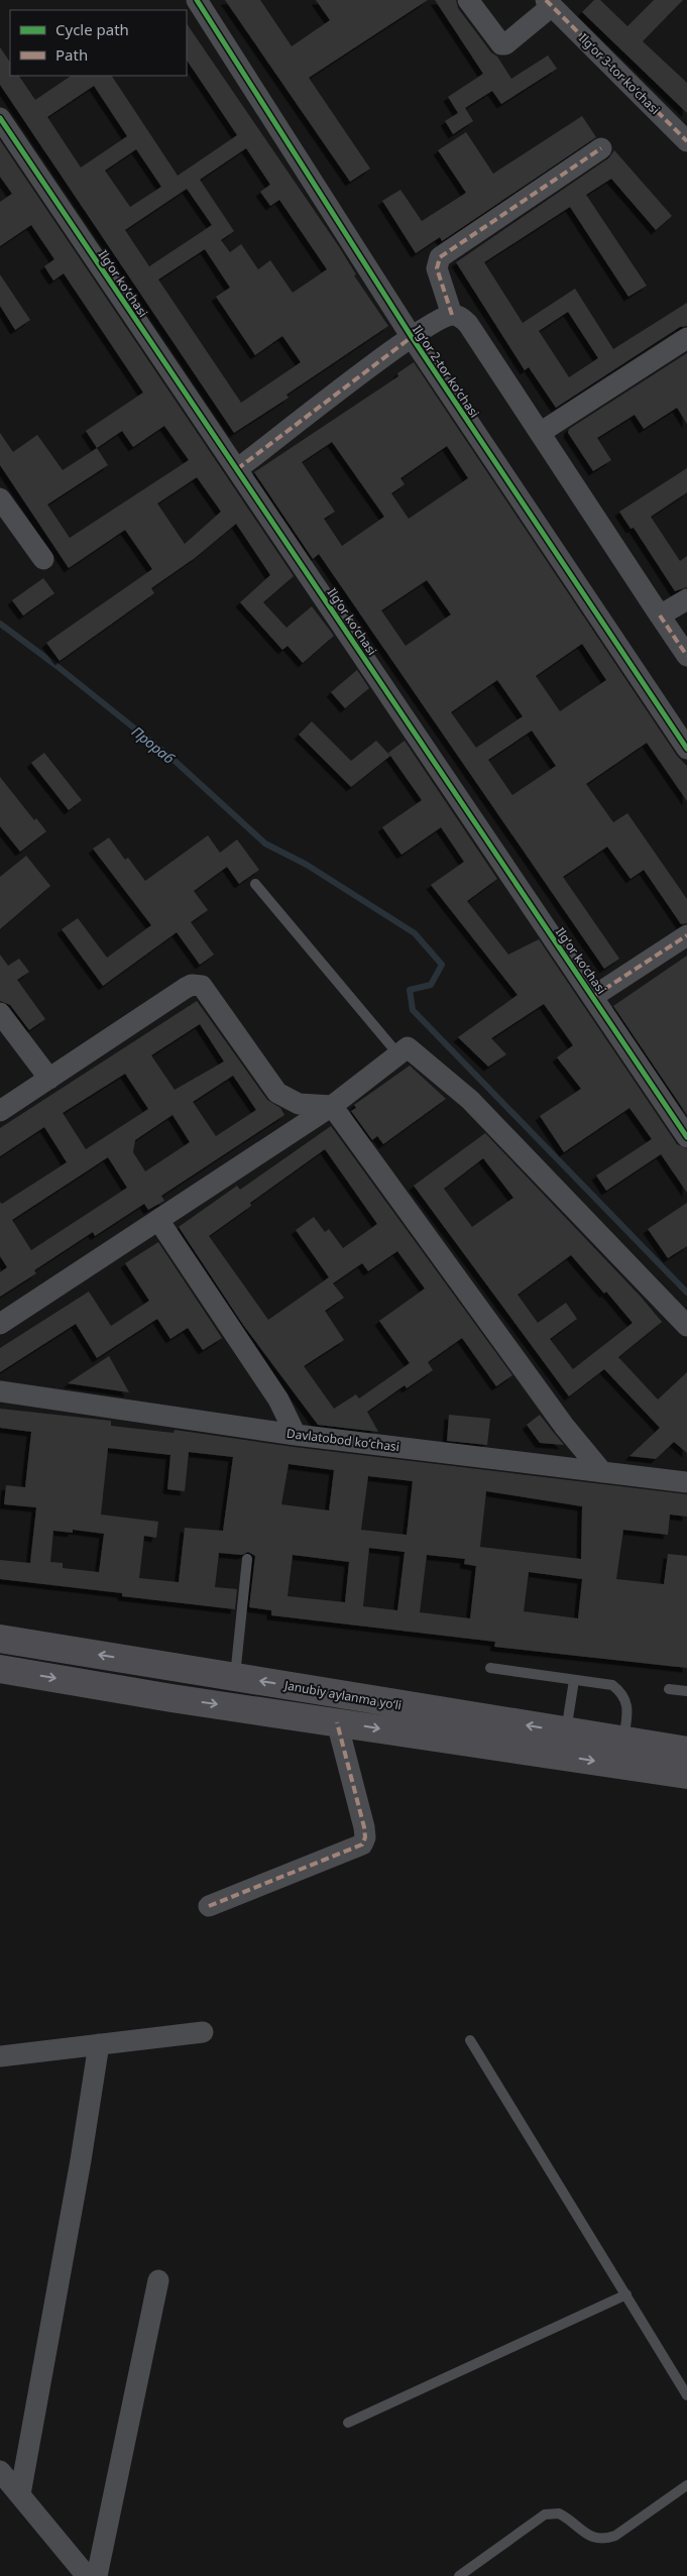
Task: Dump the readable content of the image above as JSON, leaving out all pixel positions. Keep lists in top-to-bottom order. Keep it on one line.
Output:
{"streets":{"highway":["Janubiy aylanma yoʻli"],"street":["Ilgʻor 3-tor koʻchasi","Ilgʻor koʻchasi","Ilgʻor 2-tor koʻchasi","Davlatobod koʻchasi"]},"water":["Прораб"],"legend":["Cycle path","Path"]}
